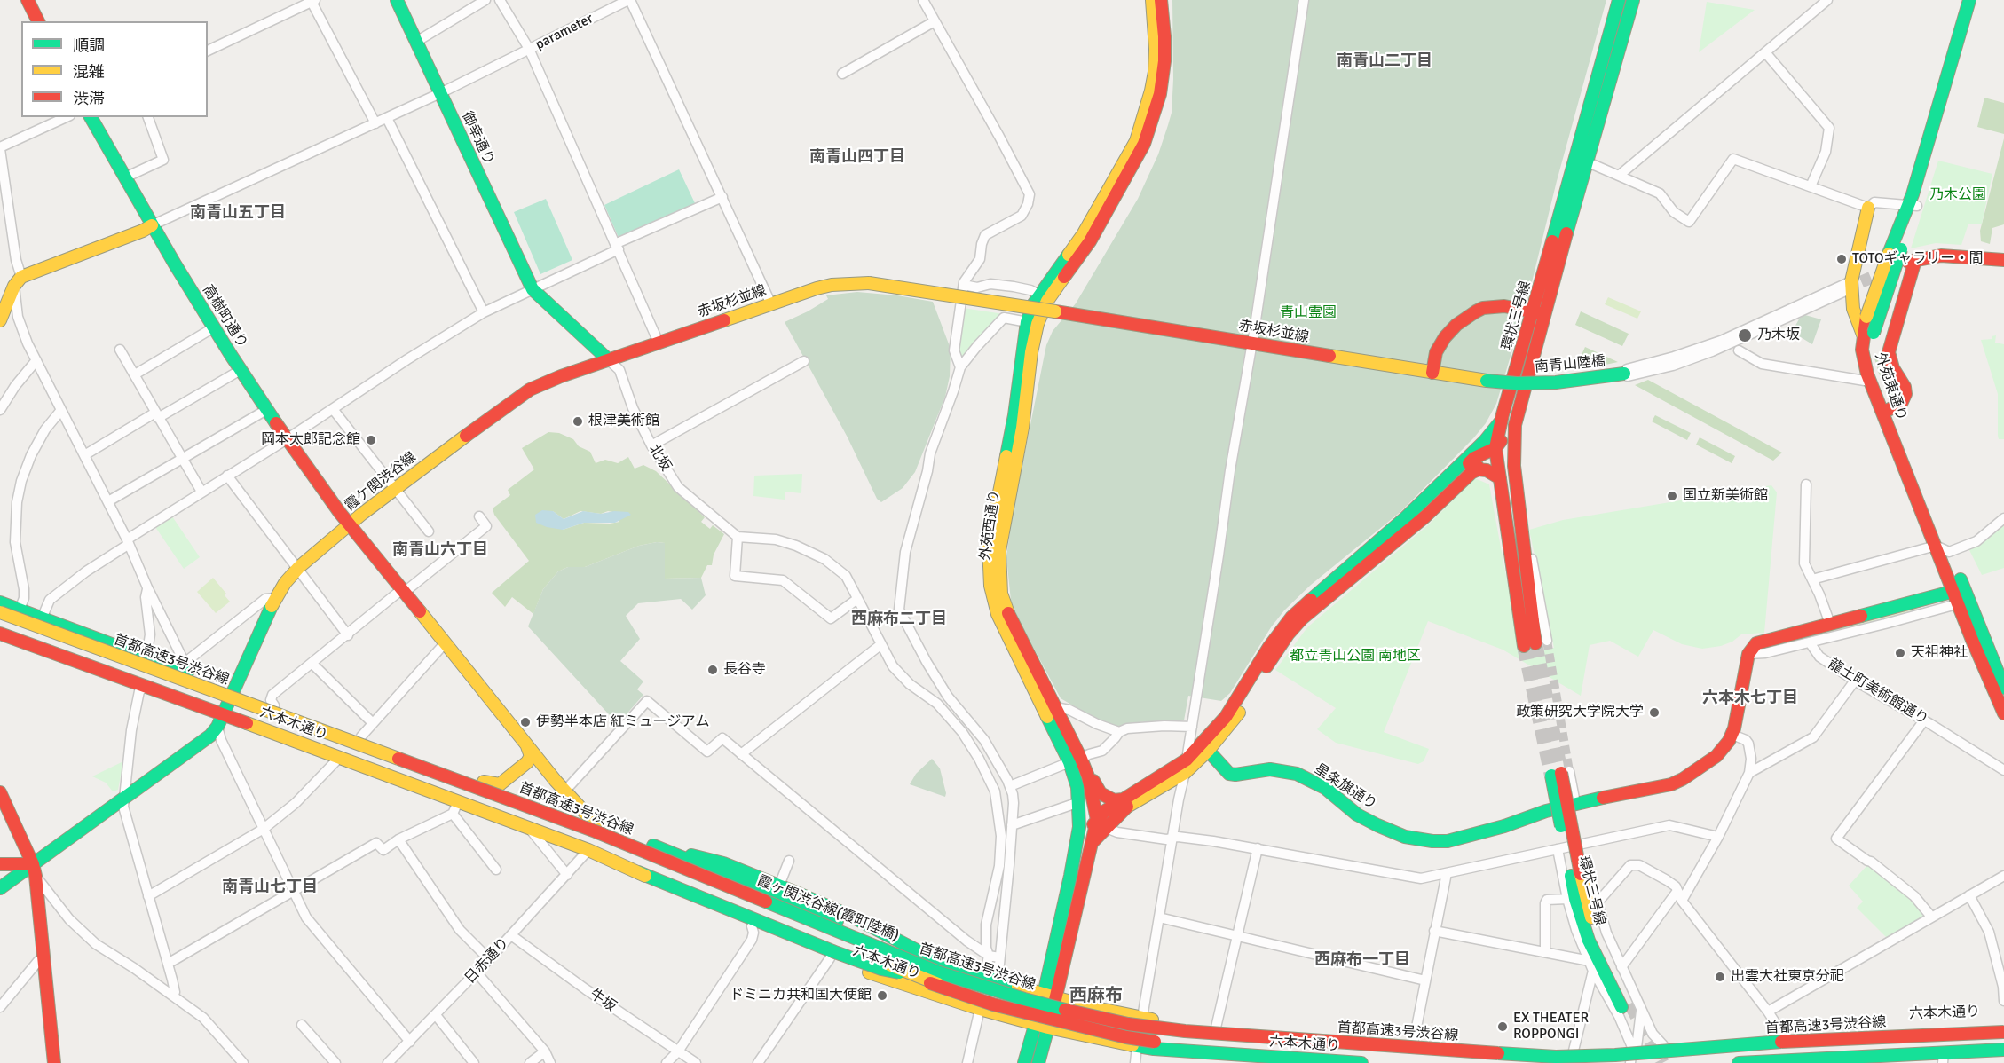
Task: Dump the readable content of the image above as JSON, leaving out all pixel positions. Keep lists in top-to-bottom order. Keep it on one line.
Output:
{"streets":{"main road":["御幸通り","赤坂杉並線","環状三号線","高樹町通り","南青山陸橋","外苑東通り","霞ケ関渋谷線","外苑西通り","首都高速3号渋谷線","六本木通り","星条旗通り","霞ヶ関渋谷線(霞町陸橋)"],"street":["parameter","北坂","龍土町美術館通り","日赤通り","牛坂"]},"crossings":[["parameter","御幸通り"],["parameter","高樹町通り"],["赤坂杉並線","南青山陸橋"],["赤坂杉並線","北坂"],["赤坂杉並線","霞ケ関渋谷線"],["高樹町通り","霞ケ関渋谷線"],["北坂","霞ケ関渋谷線"],["霞ケ関渋谷線","六本木通り"],["外苑西通り","六本木通り"],["首都高速3号渋谷線","六本木通り"],["六本木通り","霞ヶ関渋谷線(霞町陸橋)"],["六本木通り","日赤通り"],["日赤通り","牛坂"]],"districts":["南青山二丁目","南青山四丁目","南青山五丁目","南青山六丁目","西麻布二丁目","六本木七丁目","南青山七丁目","西麻布一丁目","西麻布"],"parks":["乃木公園","青山霊園","都立青山公園 南地区"],"places":["TOTOギャラリー・間","乃木坂","根津美術館","岡本太郎記念館","国立新美術館","天祖神社","長谷寺","政策研究大学院大学","伊勢半本店 紅ミュージアム","出雲大社東京分祀","ドミニカ共和国大使館","EX THEATER ROPPONGI"],"legend":["順調","混雑","渋滞"]}
